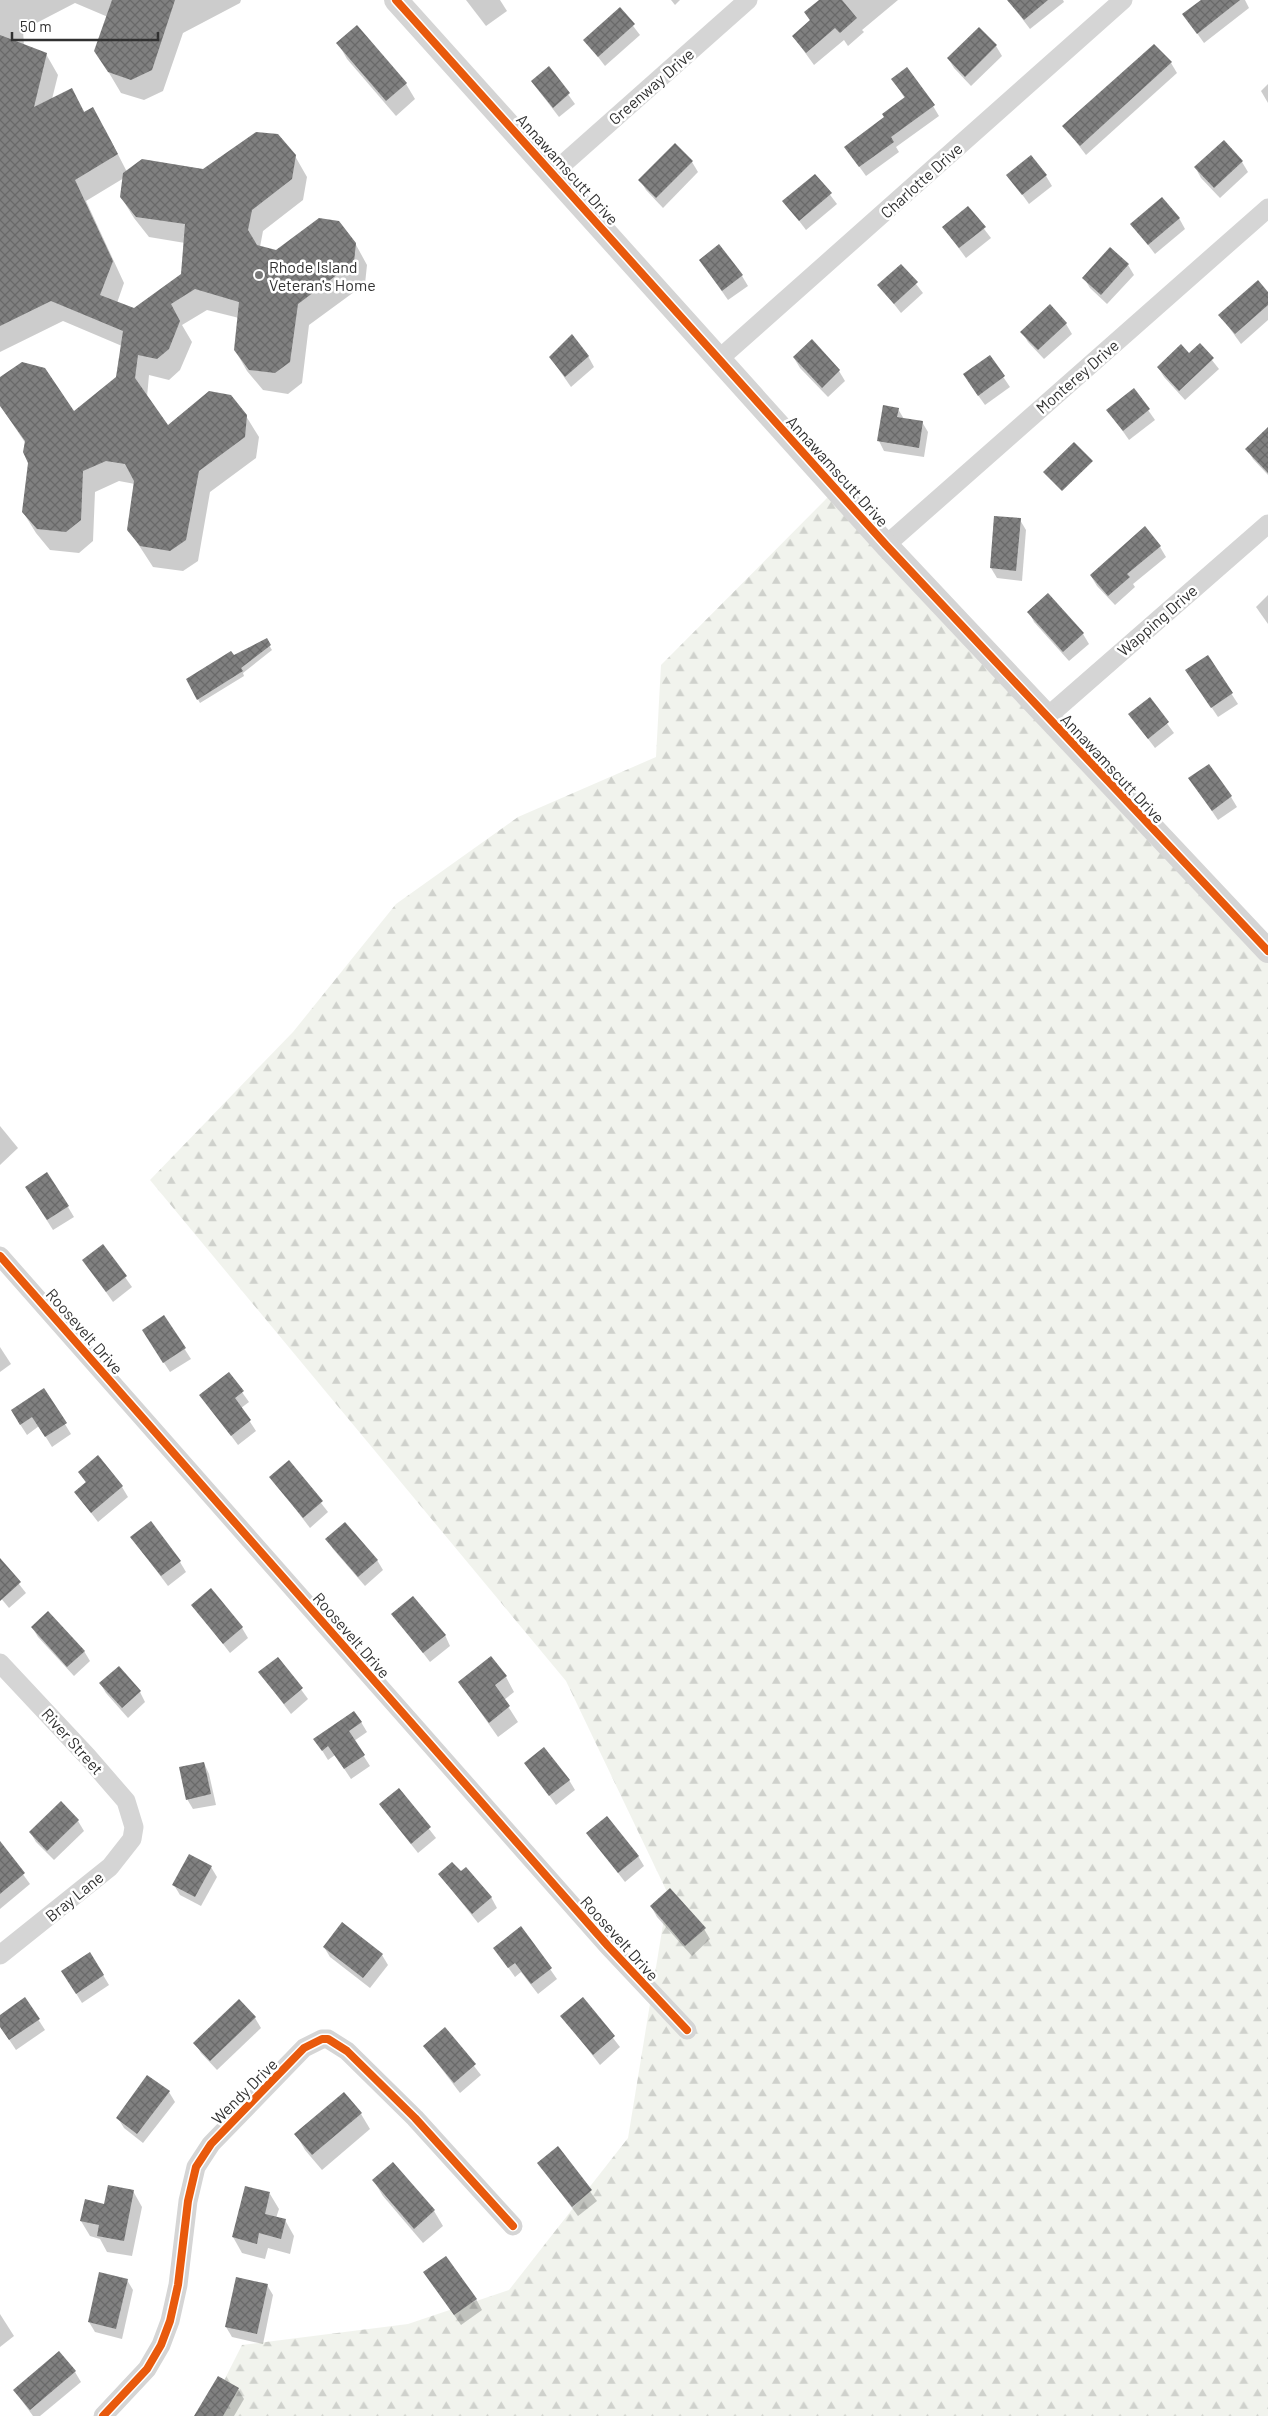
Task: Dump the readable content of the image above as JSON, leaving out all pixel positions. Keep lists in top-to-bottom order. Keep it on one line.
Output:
{"streets":{"street":["Greenway Drive","Annawamscutt Drive","Charlotte Drive","Monterey Drive","Wapping Drive","Roosevelt Drive","River Street","Bray Lane","Wendy Drive"]},"crossings":[["Greenway Drive","Annawamscutt Drive"],["Annawamscutt Drive","Charlotte Drive"],["Annawamscutt Drive","Monterey Drive"],["Annawamscutt Drive","Wapping Drive"],["River Street","Bray Lane"]],"places":["Rhode Island Veteran's Home"],"scale_bar":"50 m"}
